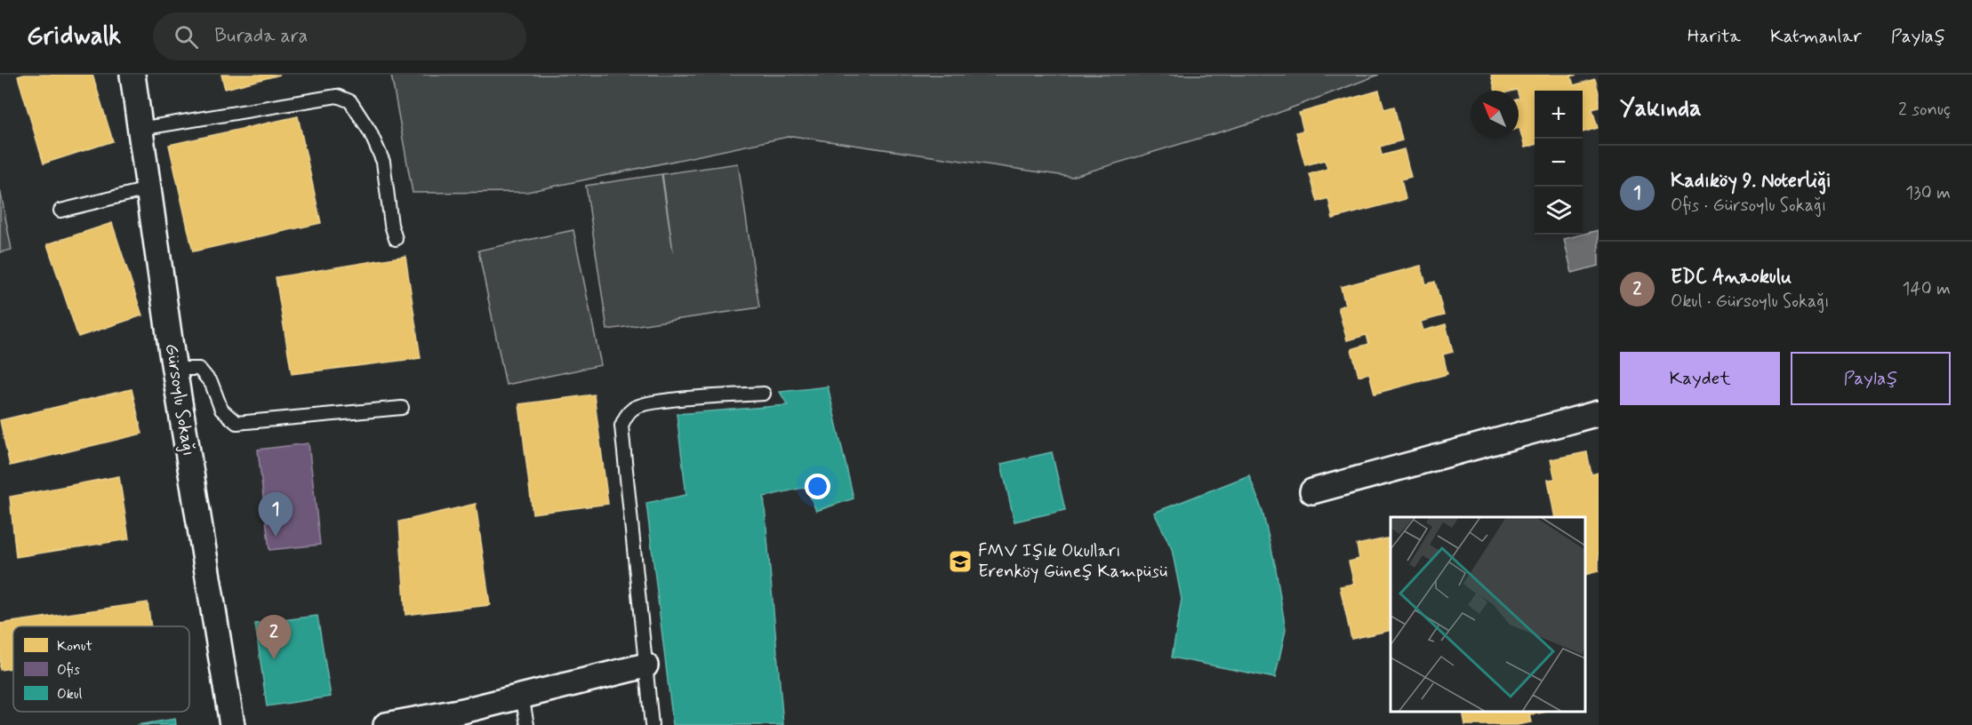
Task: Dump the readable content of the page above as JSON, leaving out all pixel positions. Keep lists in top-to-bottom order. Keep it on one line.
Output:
{"streets":{"street":["Gürsoylu Sokağı"]},"places":{"school or university":["FMV Işık Okulları Erenköy Güneş Kampüsü"]},"legend":["Konut","Ofis","Okul"],"north":"top left","page":{"header":"Gridwalk","search":"Burada ara","nav":["Harita","Katmanlar","Paylaş"],"heading":["Yakında","2 sonuç"],"map_buttons":["+","−"],"list":[{"mark":"1","name":"Kadıköy 9. Noterliği","note":"Ofis · Gürsoylu Sokağı","value":"130 m"},{"mark":"2","name":"EDC Anaokulu","note":"Okul · Gürsoylu Sokağı","value":"140 m"}],"buttons":["Kaydet","Paylaş"],"pins":["1","2"]}}
